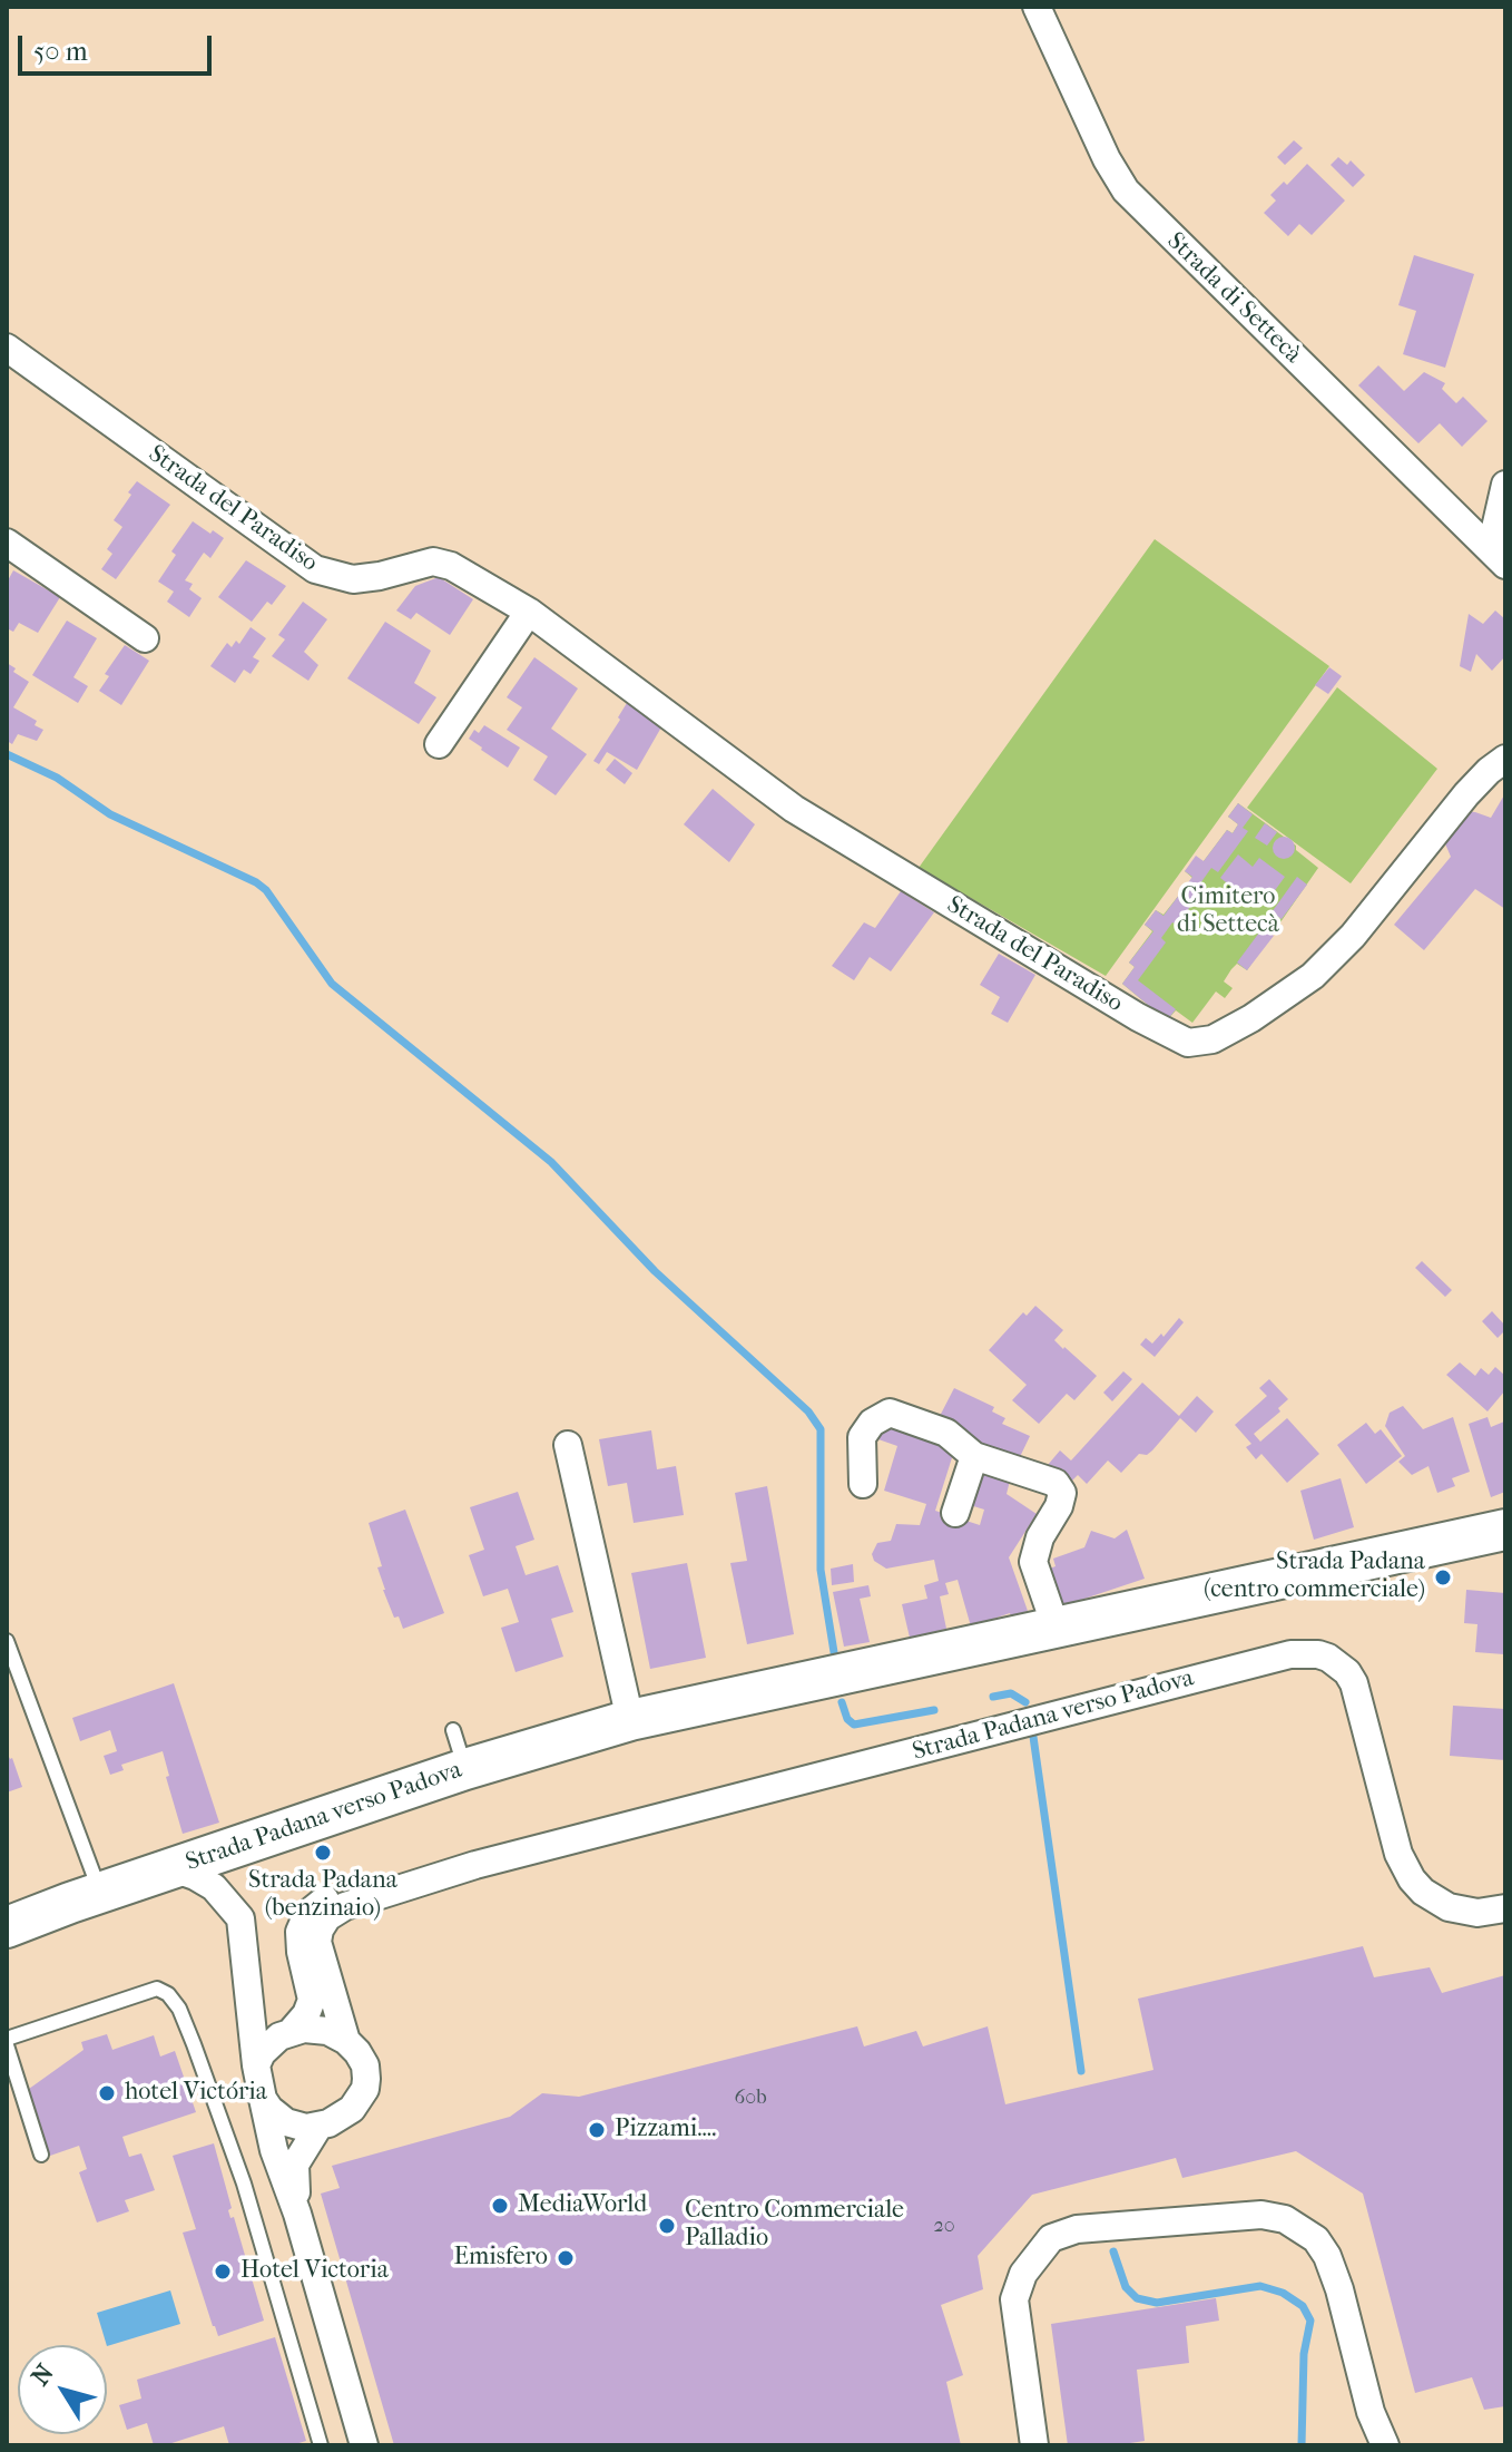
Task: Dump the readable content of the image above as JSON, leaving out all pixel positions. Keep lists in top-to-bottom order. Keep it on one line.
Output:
{"streets":{"main road":["Strada Padana verso Padova"],"street":["Strada di Settecà","Strada del Paradiso"]},"parks":["Cimitero di Settecà"],"places":["Strada Padana (centro commerciale)","Strada Padana (benzinaio)","hotel Victória","Pizzami....","MediaWorld","Centro Commerciale Palladio","Emisfero","Hotel Victoria"],"house_numbers":["60b","20"],"scale_bar":"50 m","north":"top left"}
